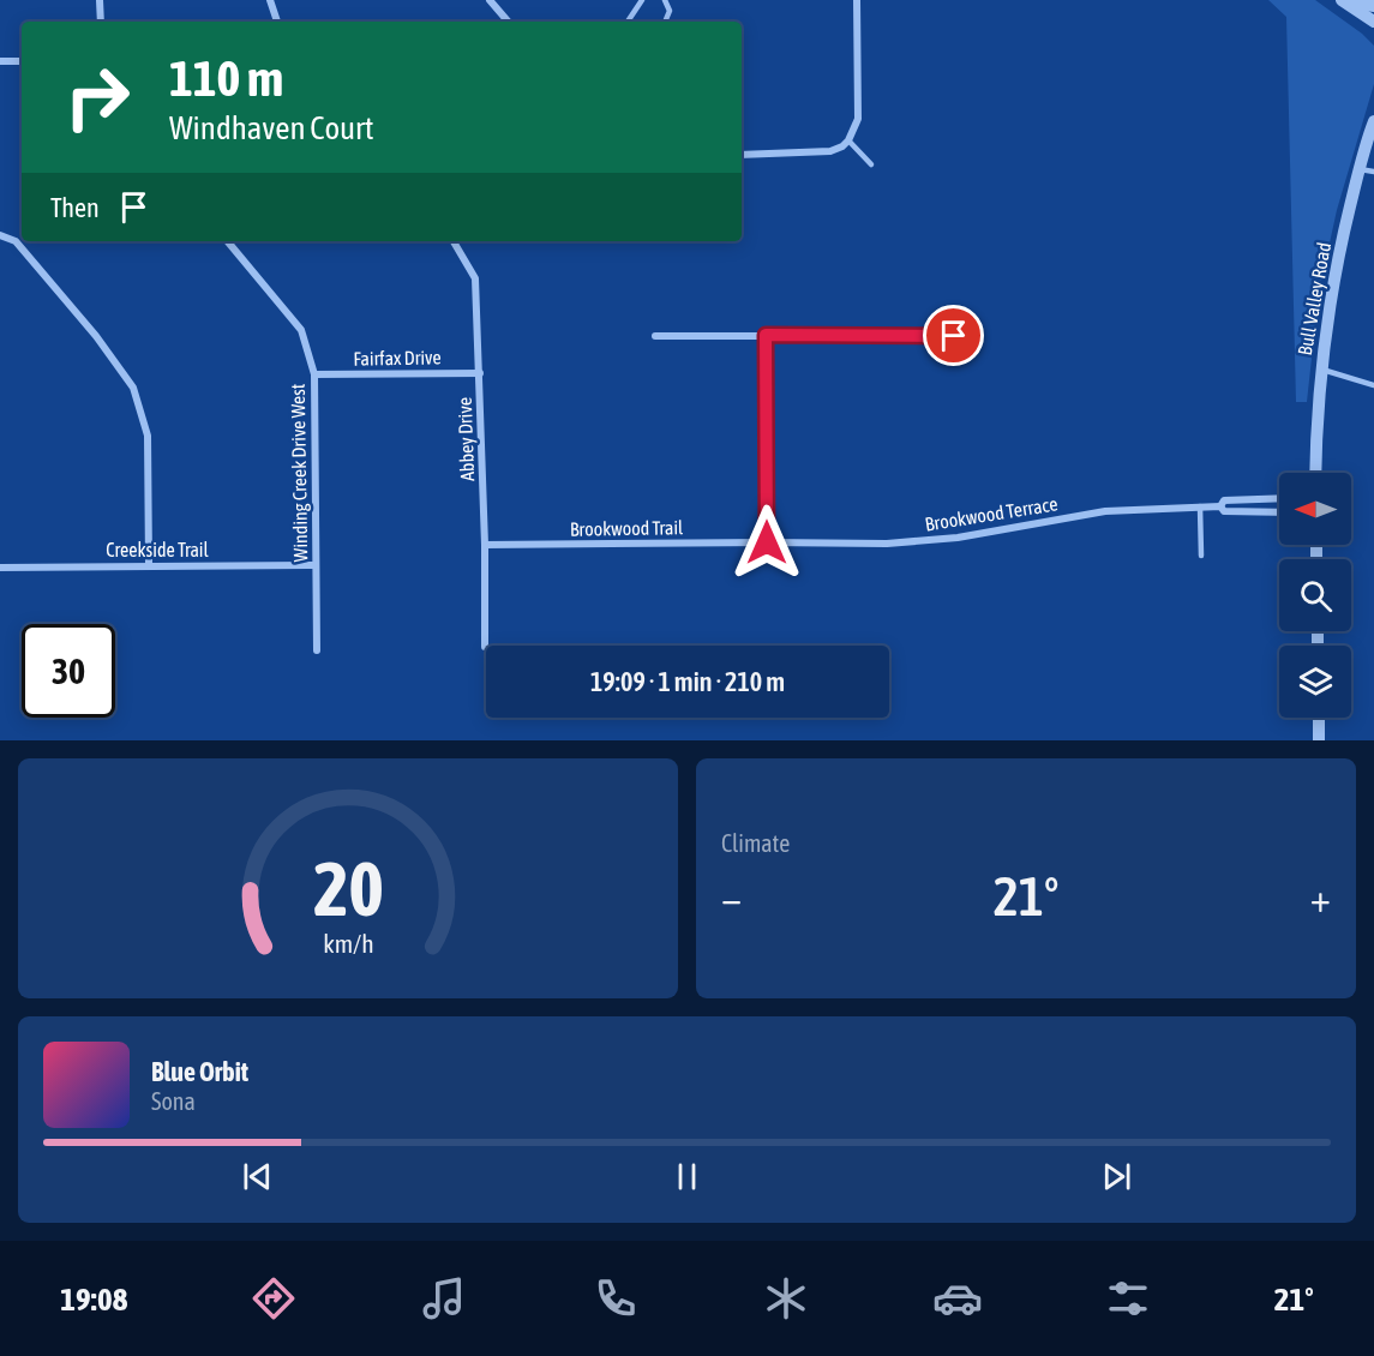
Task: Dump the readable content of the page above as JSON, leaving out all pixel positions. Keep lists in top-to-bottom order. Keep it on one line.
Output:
{"streets":{"street":["Bull Valley Road","Fairfax Drive","Abbey Drive","Winding Creek Drive West","Brookwood Terrace","Brookwood Trail","Creekside Trail"]},"crossings":[["Fairfax Drive","Abbey Drive"],["Fairfax Drive","Winding Creek Drive West"],["Abbey Drive","Brookwood Trail"],["Winding Creek Drive West","Creekside Trail"],["Brookwood Terrace","Brookwood Trail"]],"north":"left","page":{"turn":["110 m","Windhaven Court"],"then":"Then","limit":"30","trip":"19:09 · 1 min · 210 m","tile":"Climate","heat":["−","21°","+"],"song":["Blue Orbit","Sona"],"tabs":["19:08","21°"],"gauge":["20","km/h"]}}
